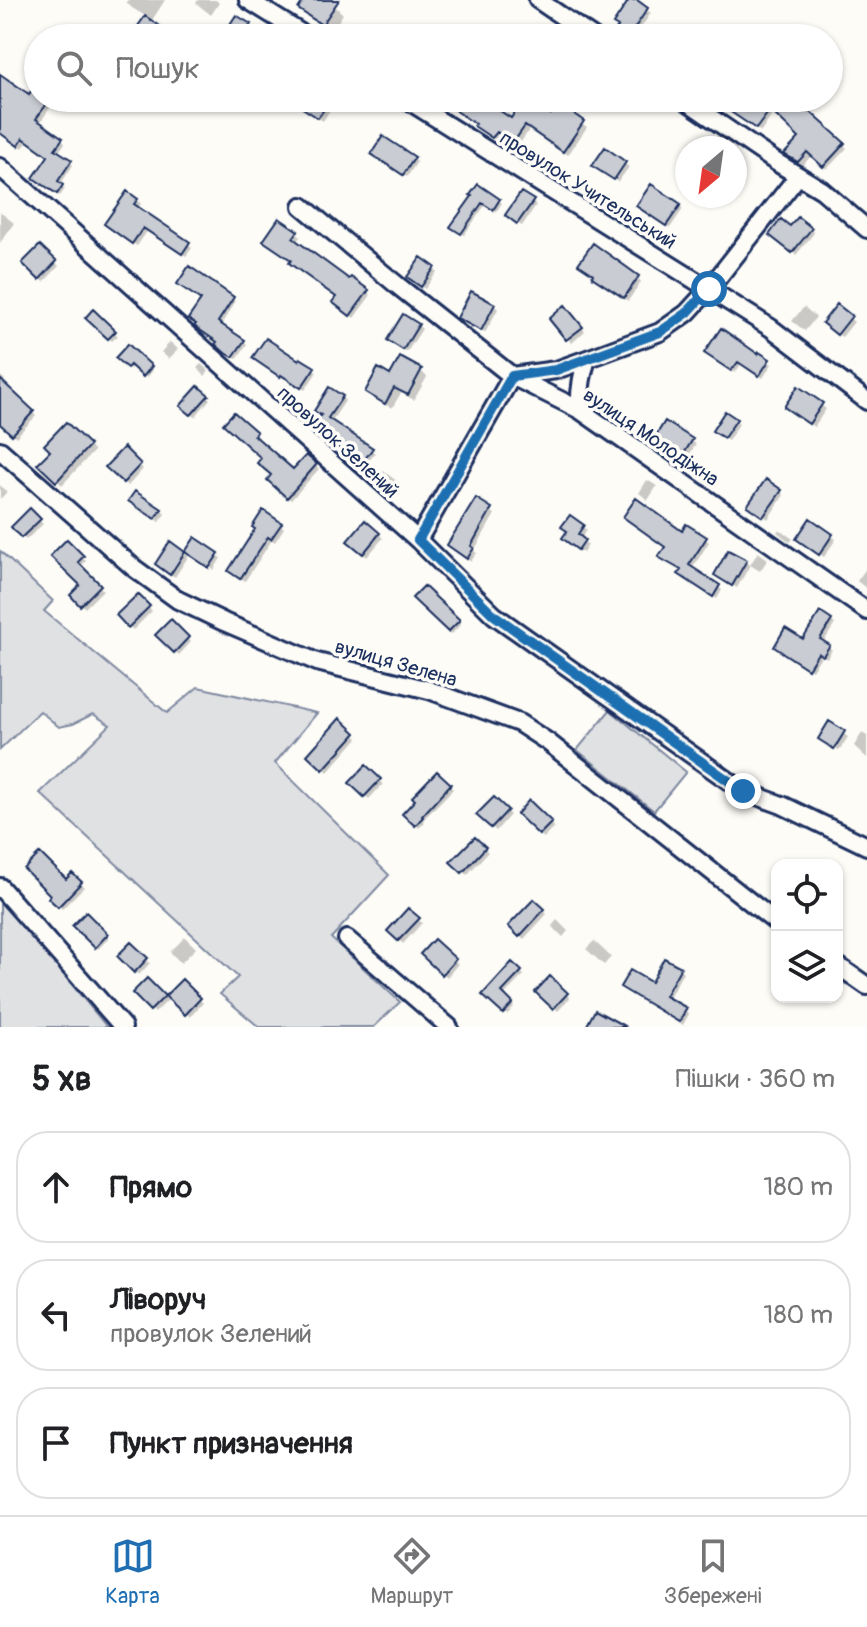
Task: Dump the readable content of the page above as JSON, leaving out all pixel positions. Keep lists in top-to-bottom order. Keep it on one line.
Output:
{"streets":{"street":["провулок Учительський","вулиця Молодіжна","провулок Зелений","вулиця Зелена"]},"north":"bottom left","page":{"search":"Пошук","heading":["5 хв","Пішки · 360 m"],"list":[["Прямо","180 m"],["Ліворуч","провулок Зелений","180 m"],"Пункт призначення"],"nav":["Карта","Маршрут","Збережені"]}}
